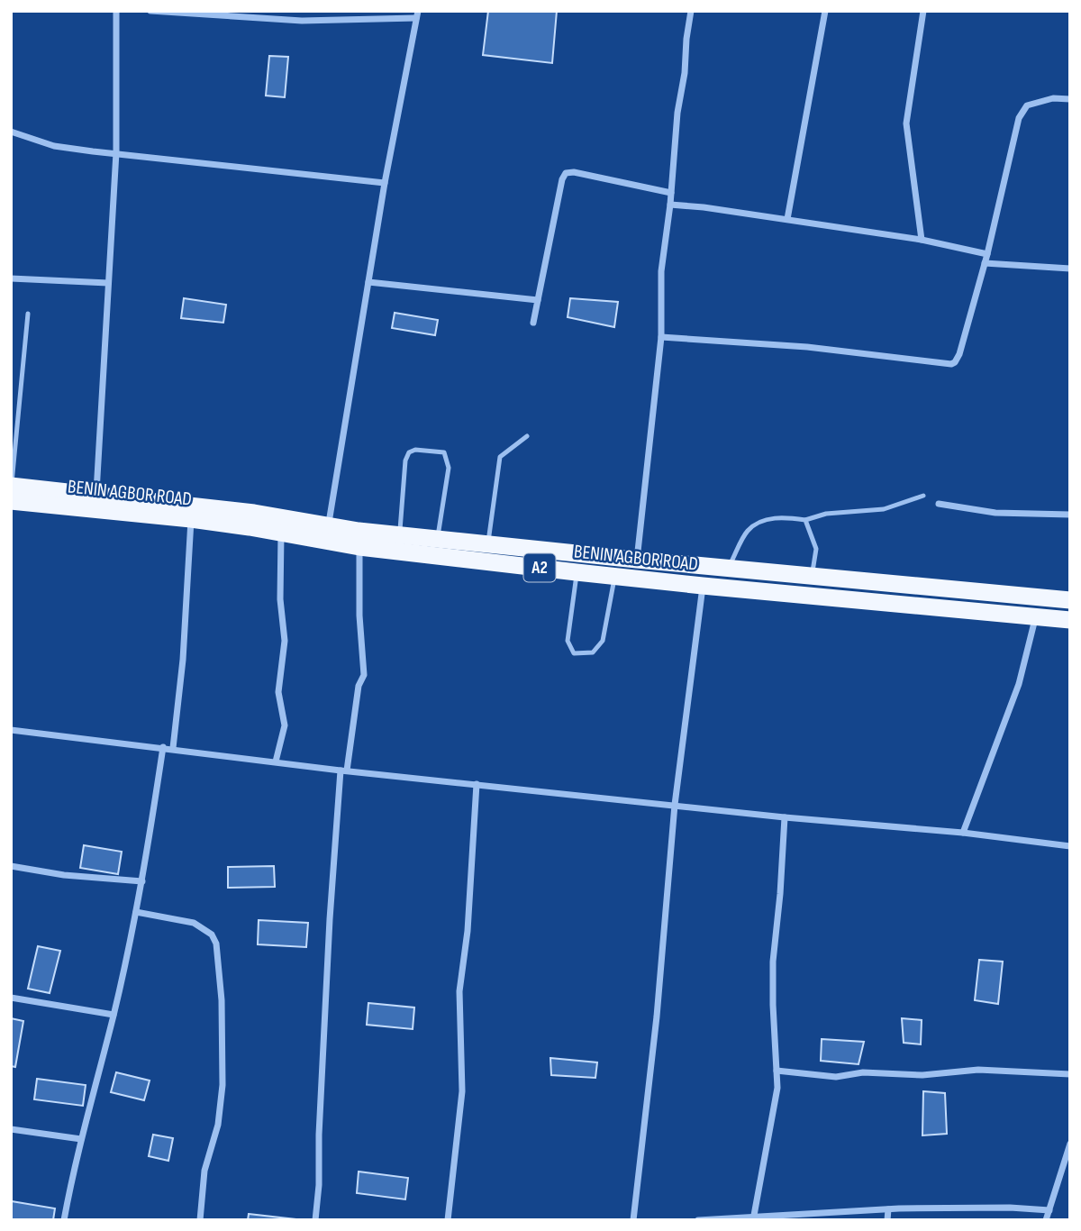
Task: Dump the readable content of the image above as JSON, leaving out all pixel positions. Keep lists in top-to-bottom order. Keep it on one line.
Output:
{"streets":{"highway":["BENIN AGBOR ROAD","A2"]}}
